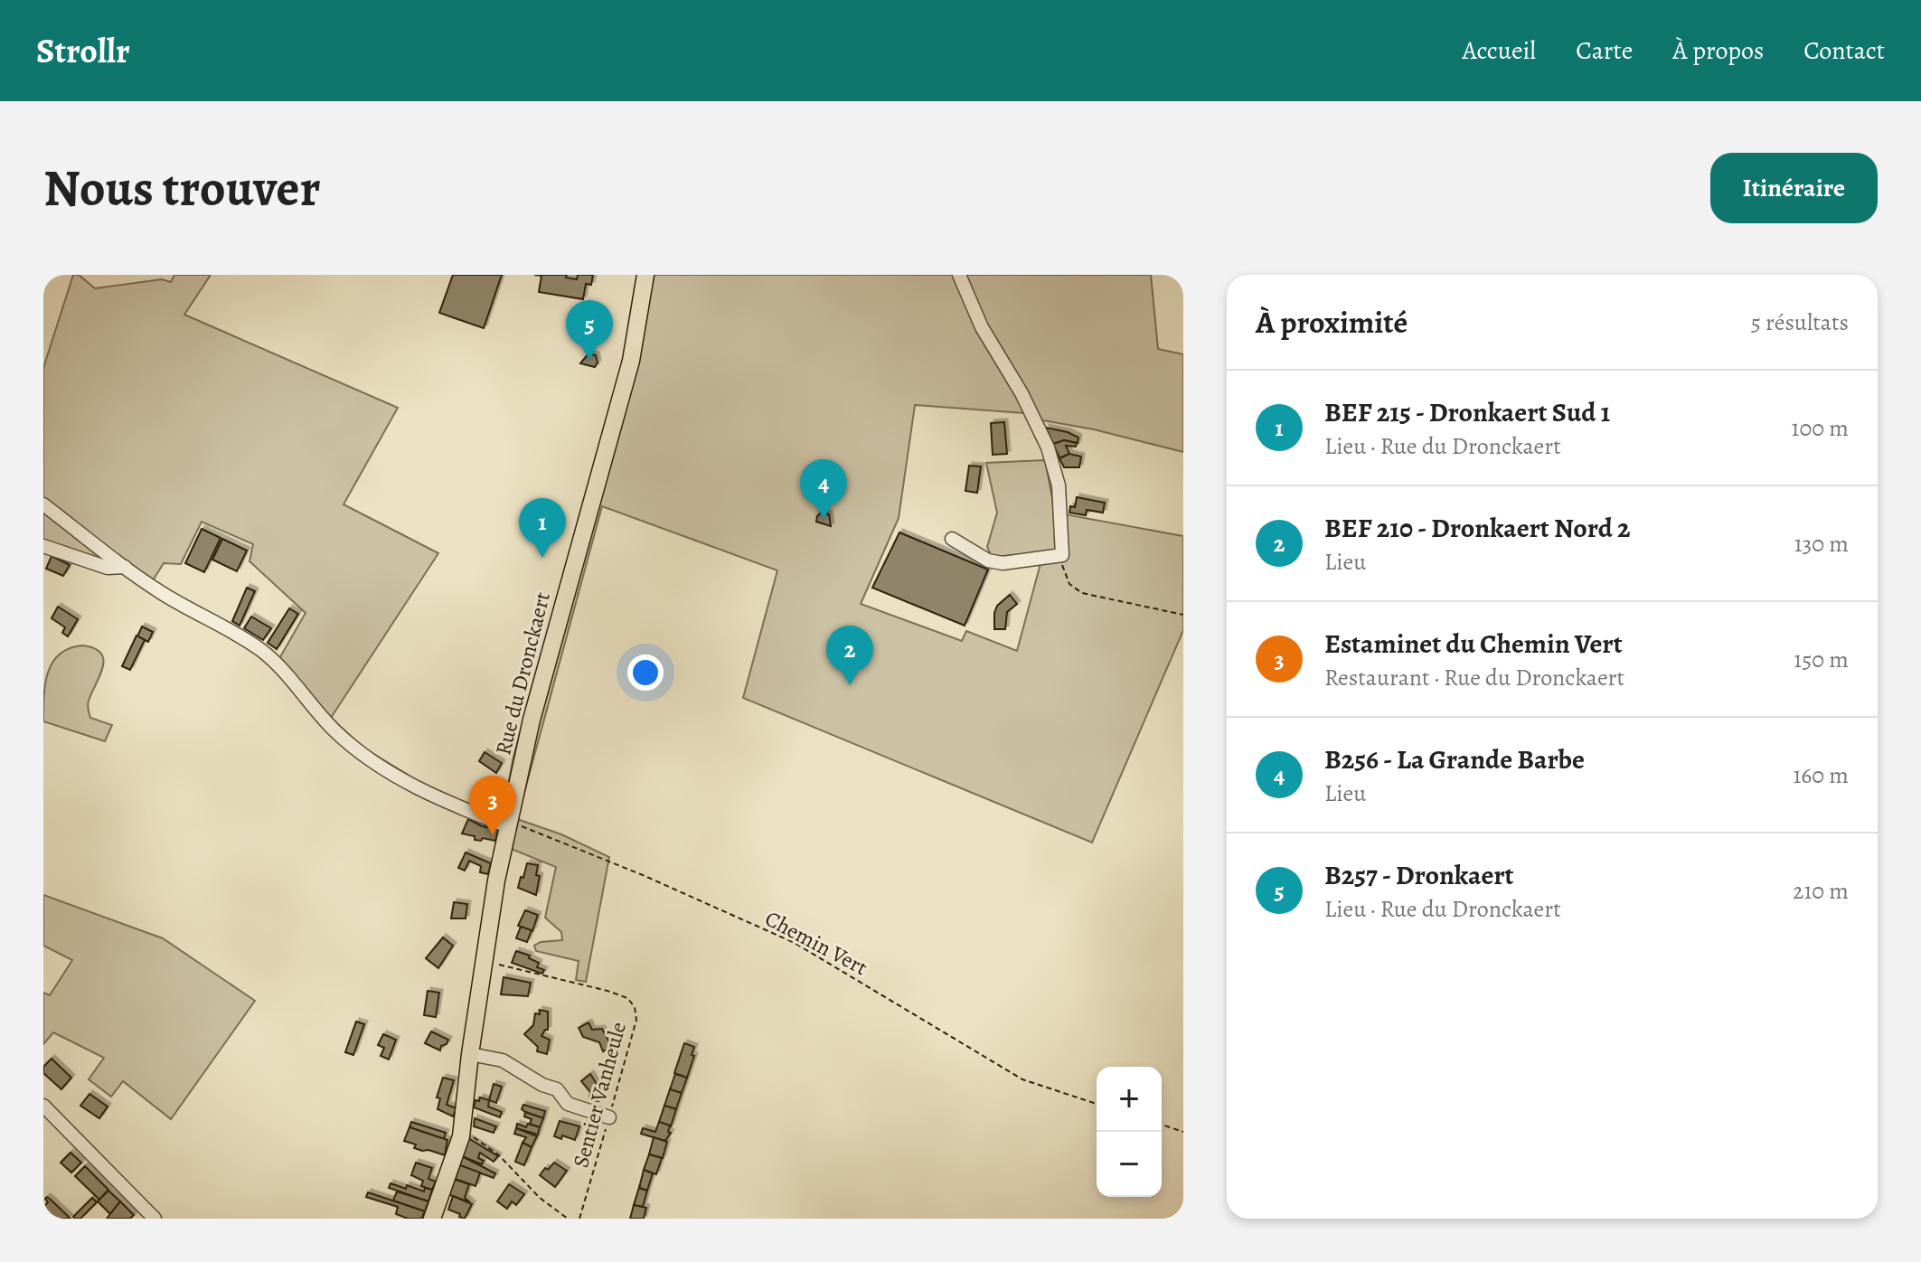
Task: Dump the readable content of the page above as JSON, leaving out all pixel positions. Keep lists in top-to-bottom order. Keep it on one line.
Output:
{"streets":{"main road":["Rue du Dronckaert"],"path":["Chemin Vert","Sentier Vanheule"]},"crossings":[["Rue du Dronckaert","Chemin Vert"],["Rue du Dronckaert","Sentier Vanheule"]],"page":{"header":"Strollr","nav":["Accueil","Carte","À propos","Contact"],"buttons":"Itinéraire","title":"Nous trouver","heading":["À proximité","5 résultats"],"pins":["5","4","1","2","3"],"list":[{"mark":"1","name":"BEF 215 - Dronkaert Sud 1","note":"Lieu · Rue du Dronckaert","value":"100 m"},{"mark":"2","name":"BEF 210 - Dronkaert Nord 2","note":"Lieu","value":"130 m"},{"mark":"3","name":"Estaminet du Chemin Vert","note":"Restaurant · Rue du Dronckaert","value":"150 m"},{"mark":"4","name":"B256 - La Grande Barbe","note":"Lieu","value":"160 m"},{"mark":"5","name":"B257 - Dronkaert","note":"Lieu · Rue du Dronckaert","value":"210 m"}],"map_buttons":["+","−"]}}
